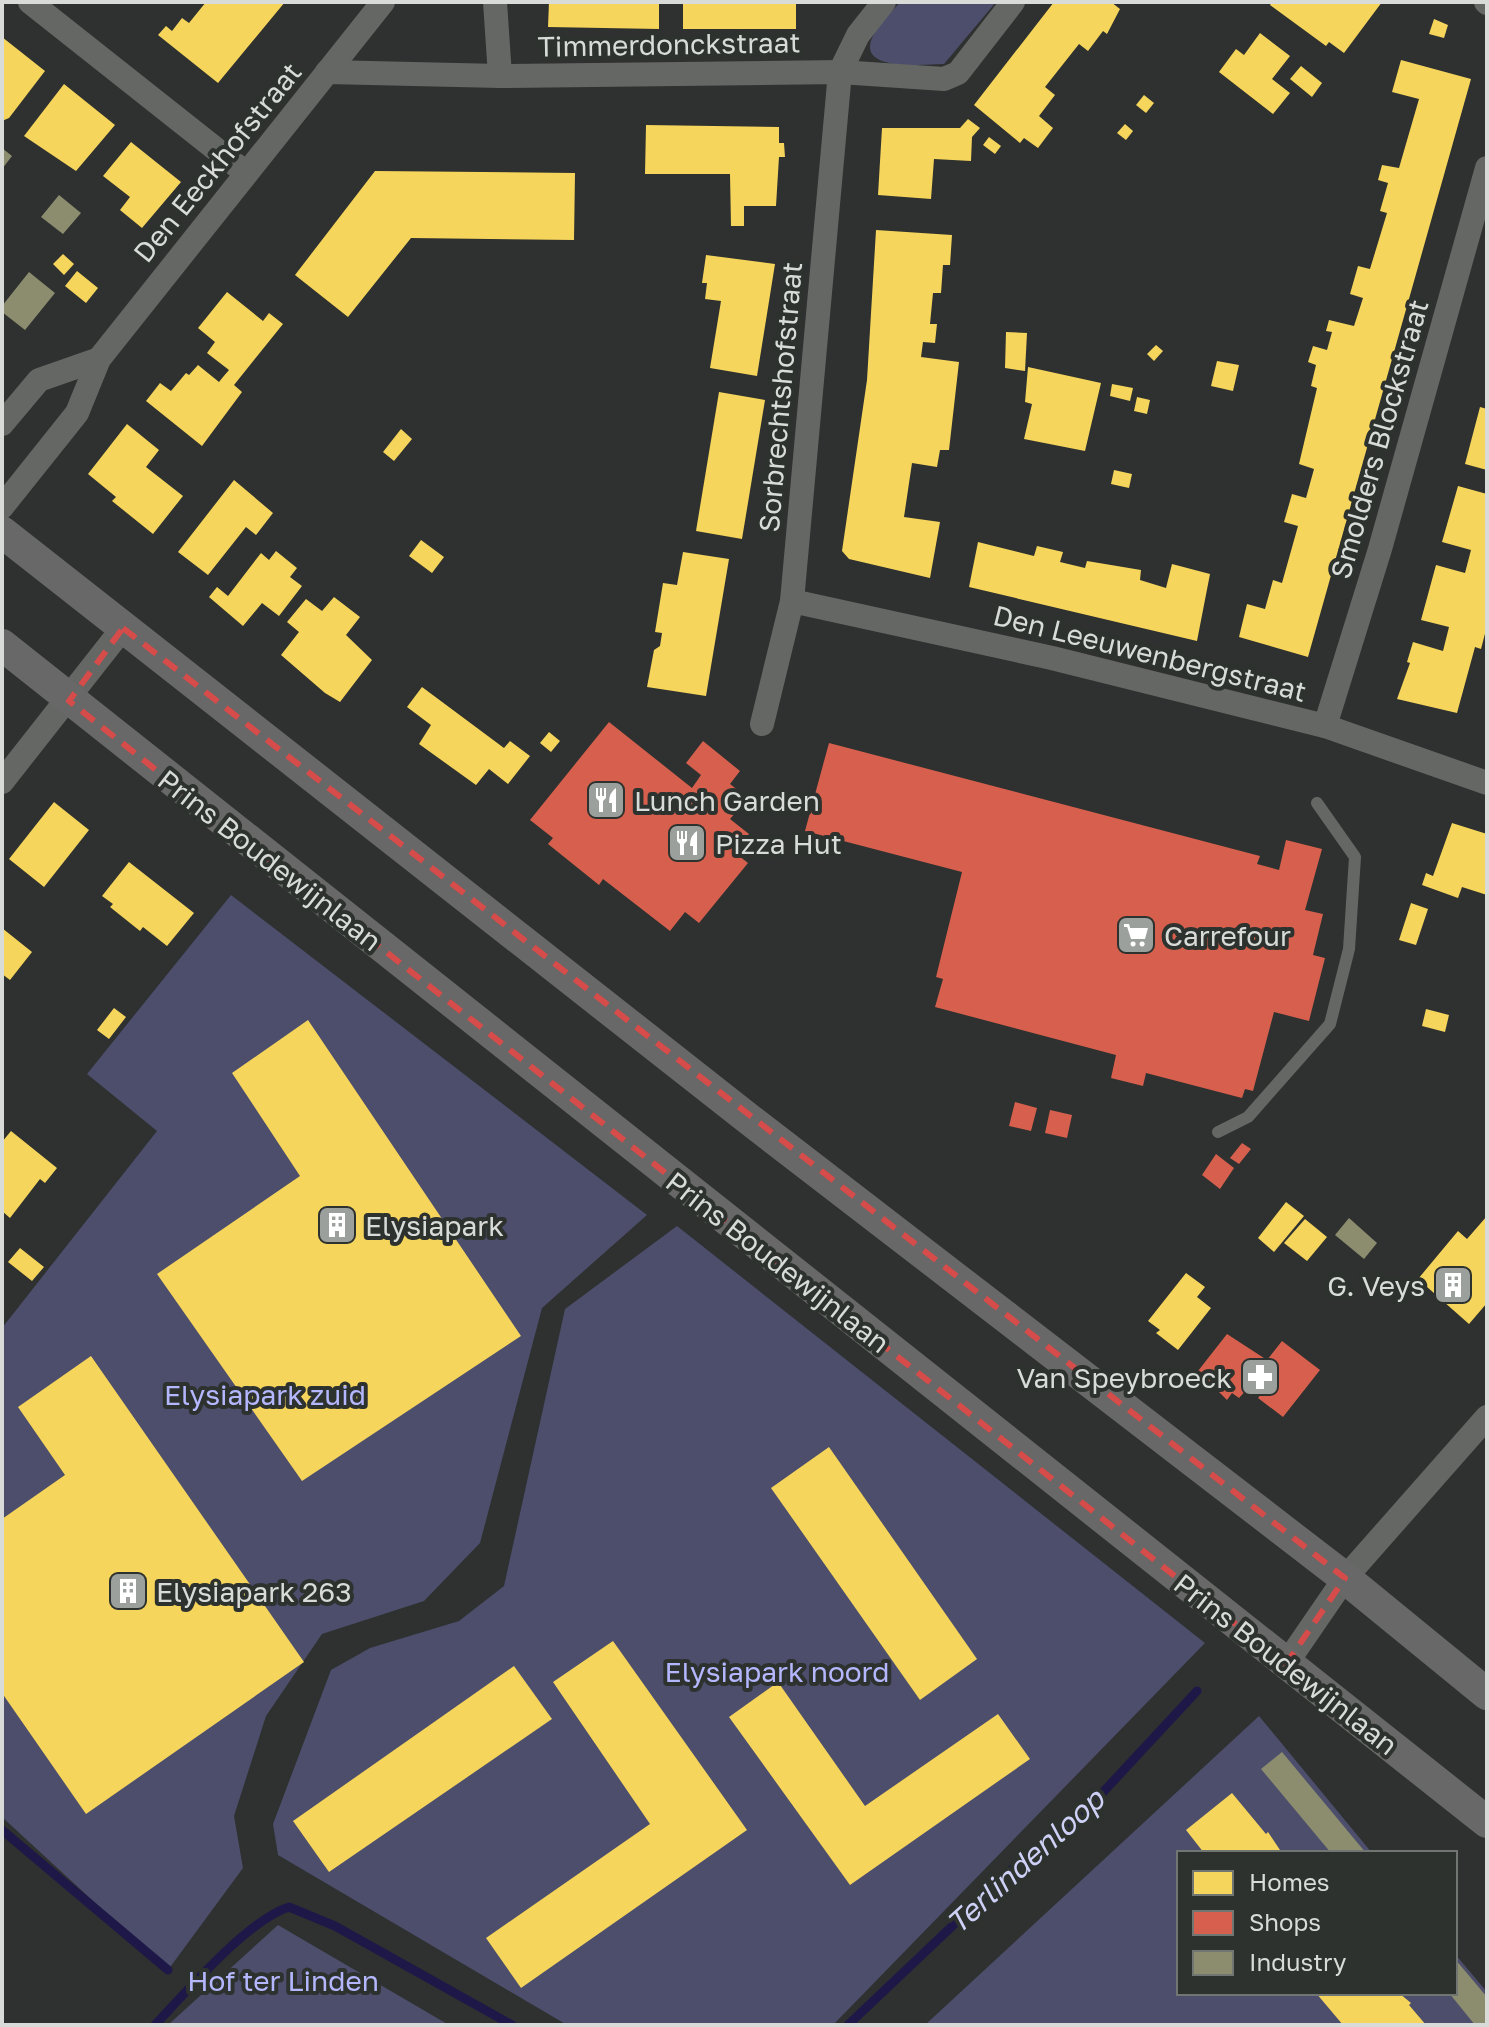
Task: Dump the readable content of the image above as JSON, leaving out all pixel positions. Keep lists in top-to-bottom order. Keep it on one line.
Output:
{"streets":{"main road":["Prins Boudewijnlaan"],"street":["Timmerdonckstraat","Den Eeckhofstraat","Sorbrechtshofstraat","Smolders Blockstraat","Den Leeuwenbergstraat"]},"crossings":[["Timmerdonckstraat","Den Eeckhofstraat"],["Timmerdonckstraat","Sorbrechtshofstraat"],["Sorbrechtshofstraat","Den Leeuwenbergstraat"],["Smolders Blockstraat","Den Leeuwenbergstraat"]],"water":["Terlindenloop"],"parks":["Elysiapark zuid","Elysiapark noord","Hof ter Linden"],"places":{"restaurant":["Lunch Garden","Pizza Hut"],"supermarket":["Carrefour"],"building":["Elysiapark","G. Veys","Elysiapark 263"],"pharmacy":["Van Speybroeck"]},"legend":["Homes","Shops","Industry"]}
